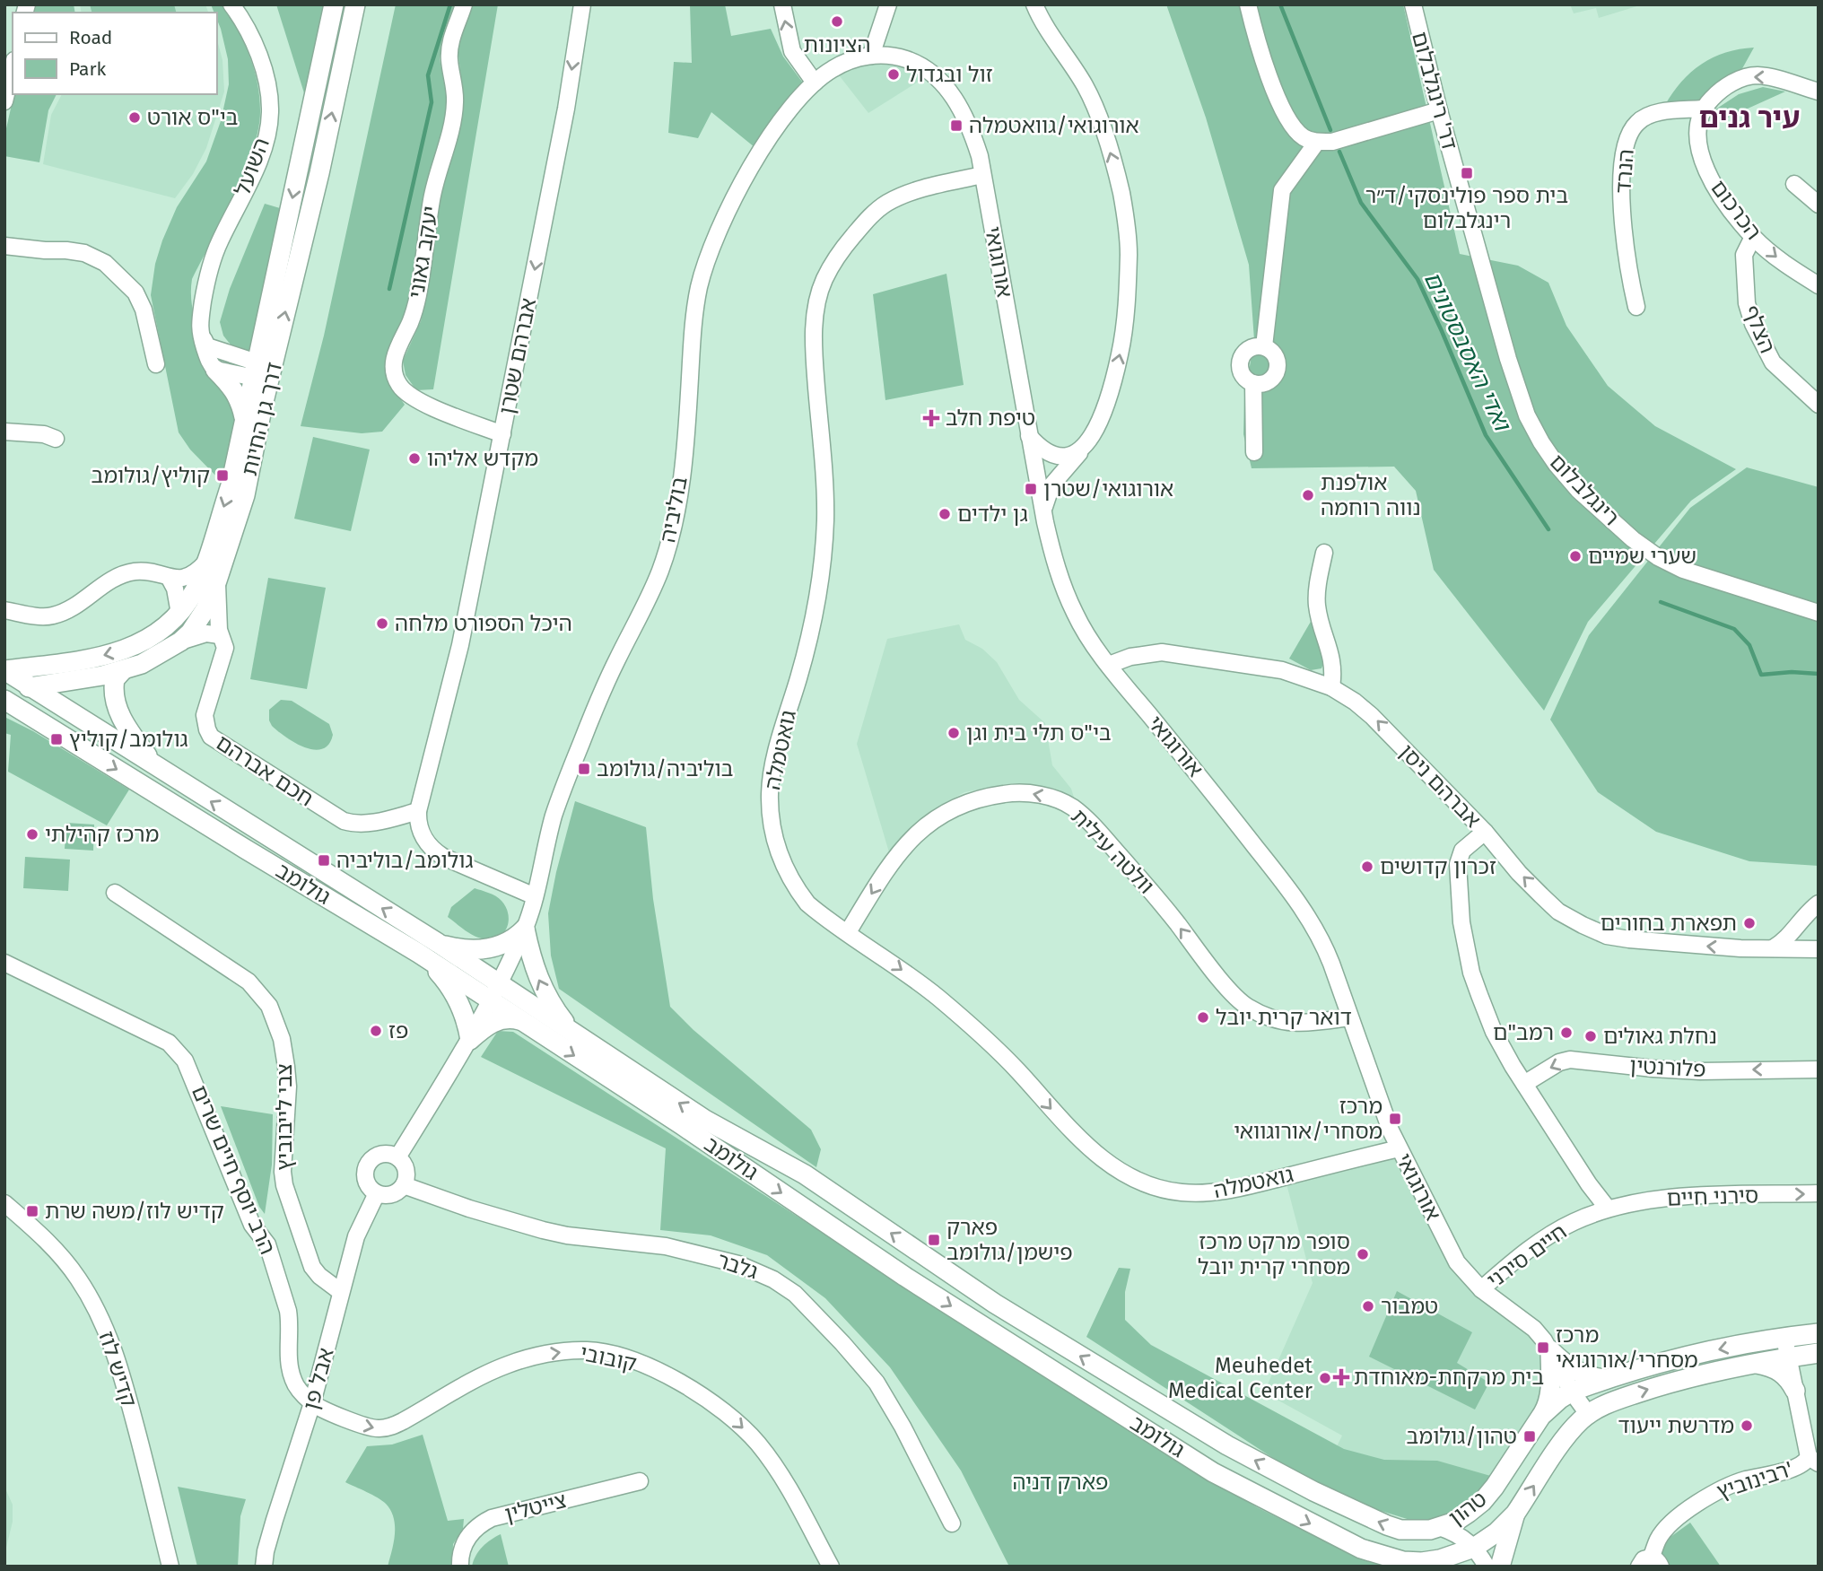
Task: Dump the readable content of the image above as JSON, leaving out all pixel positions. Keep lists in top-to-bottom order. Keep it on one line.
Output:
{"streets":{"main road":["דרך גן החיות","גולומב","טהון"],"street":["דר' רינגלבלום","השועל","הנרד","הכרכום","יעקב גאוני","אורוגואי","הצלף","אברהם שטרן","רינגלבלום","בוליביה","גואטמלה","חכם אברהם","אברהם ניסן","וולטה עילית","פלורנטין","צבי לייבוביץ","הרב יוסף חיים שרים","סירני חיים","חיים סירני","גלבר","קובובי","קדיש לוז","אבל פן","רבינוביץ'","צייטלין"]},"crossings":[["דר' רינגלבלום","רינגלבלום"],["הנרד","הכרכום"],["הכרכום","הצלף"],["יעקב גאוני","אברהם שטרן"],["אורוגואי","בוליביה"],["אורוגואי","גואטמלה"],["אורוגואי","אברהם ניסן"],["אורוגואי","וולטה עילית"],["אורוגואי","חיים סירני"],["אורוגואי","טהון"],["אברהם שטרן","בוליביה"],["אברהם שטרן","חכם אברהם"],["דרך גן החיות","חכם אברהם"],["דרך גן החיות","גולומב"],["בוליביה","גולומב"],["גואטמלה","וולטה עילית"],["אברהם ניסן","פלורנטין"],["אברהם ניסן","סירני חיים"],["אברהם ניסן","חיים סירני"],["גולומב","טהון"],["צבי לייבוביץ","אבל פן"],["הרב יוסף חיים שרים","קובובי"],["הרב יוסף חיים שרים","אבל פן"],["סירני חיים","חיים סירני"],["גלבר","אבל פן"],["קובובי","אבל פן"]],"one_way":["אברהם שטרן","גואטמלה","פלורנטין","סירני חיים","קובובי"],"districts":["עיר גנים"],"water":["ואדי האסבסטונים"],"parks":["פארק דניה"],"places":{"other":["הציונות","זול ובגדול","בי\"ס אורט","מקדש אליהו","אולפנת נווה רוחמה","גן ילדים","שערי שמיים","היכל הספורט מלחה","בי\"ס תלי בית וגן","מרכז קהילתי","זכרון קדושים","תפארת בחורים","דואר קרית יובל","פז","רמב\"ם","נחלת גאולים","סופר מרקט מרכז מסחרי קרית יובל","טמבור","Meuhedet Medical Center","מדרשת ייעוד"],"transit":["אורוגואי/גוואטמלה","בית ספר פולינסקי/ד״ר רינגלבלום","קוליץ/גולומב","אורוגואי/שטרן","גולומב/קוליץ","בוליביה/גולומב","גולומב/בוליביה","מרכז מסחרי/אורוגוואי","קדיש לוז/משה שרת","פארק פישמן/גולומב","מרכז מסחרי/אורוגואי","טהון/גולומב"],"health":["טיפת חלב","בית מרקחת-מאוחדת"]},"legend":["Road","Park"]}
